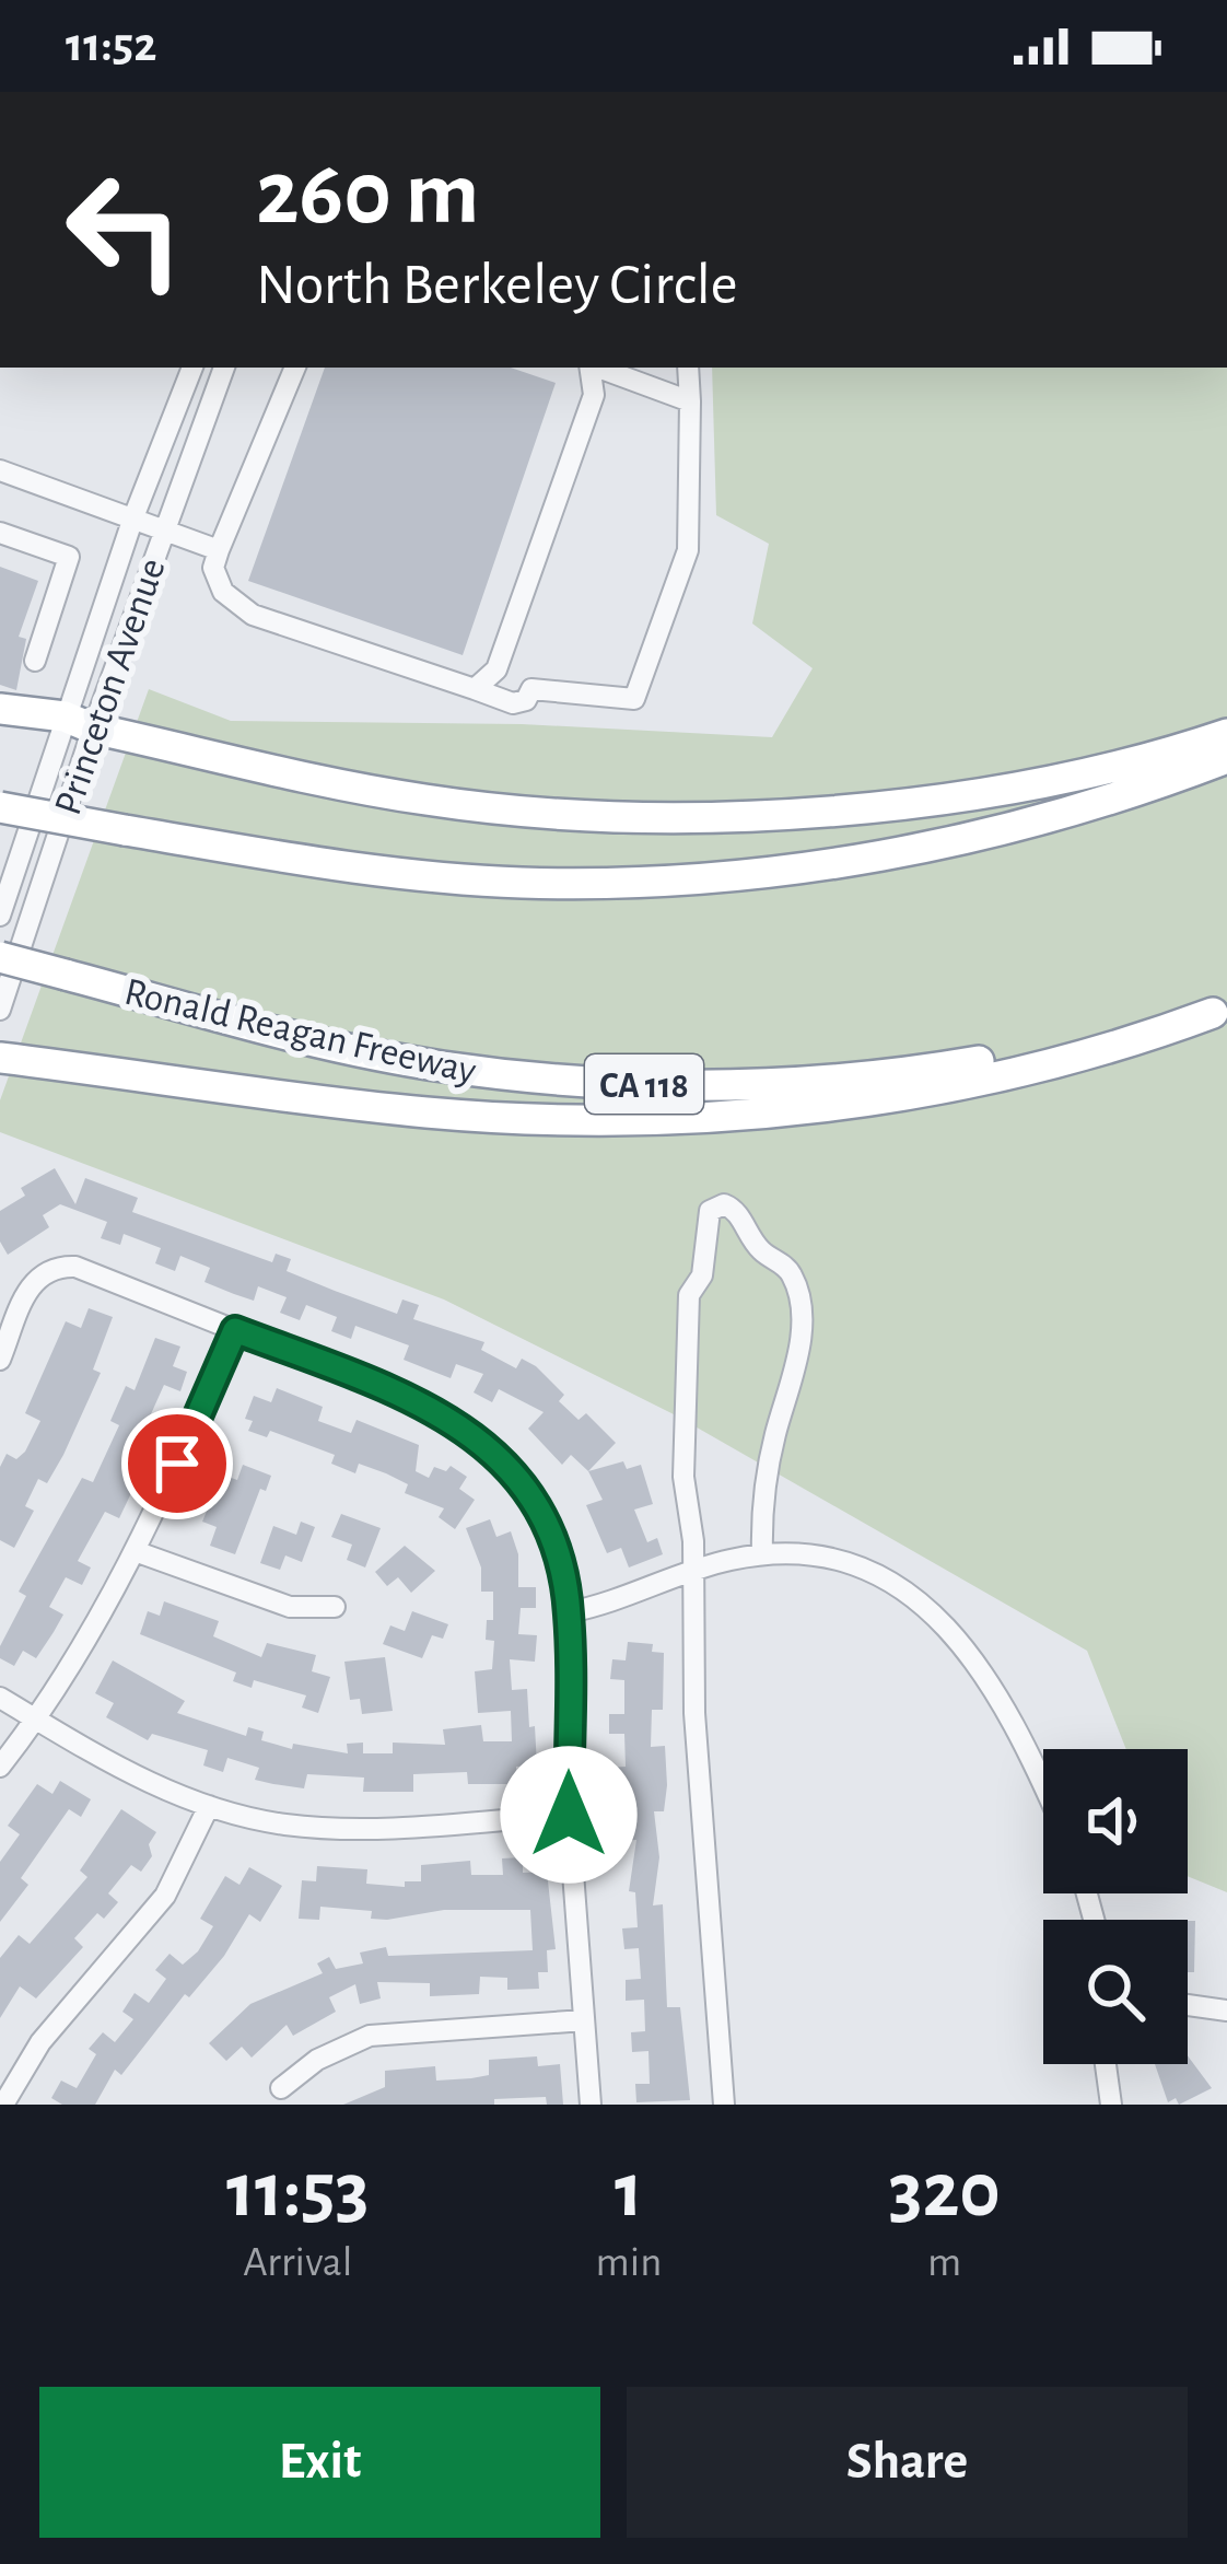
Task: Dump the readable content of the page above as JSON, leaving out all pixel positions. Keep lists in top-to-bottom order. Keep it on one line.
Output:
{"streets":{"highway":["Ronald Reagan Freeway","CA 118"],"street":["Princeton Avenue"]},"page":{"status":"11:52","turn":["260 m","North Berkeley Circle"],"eta":["11:53","Arrival","1","min","320","m"],"buttons":["Exit","Share"]}}
